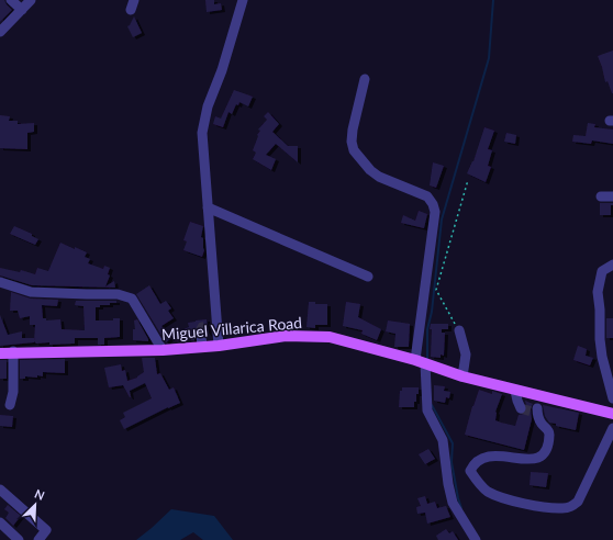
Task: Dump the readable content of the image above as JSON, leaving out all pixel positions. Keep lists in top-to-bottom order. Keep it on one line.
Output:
{"streets":{"main road":["Miguel Villarica Road"]},"north":"top right"}
